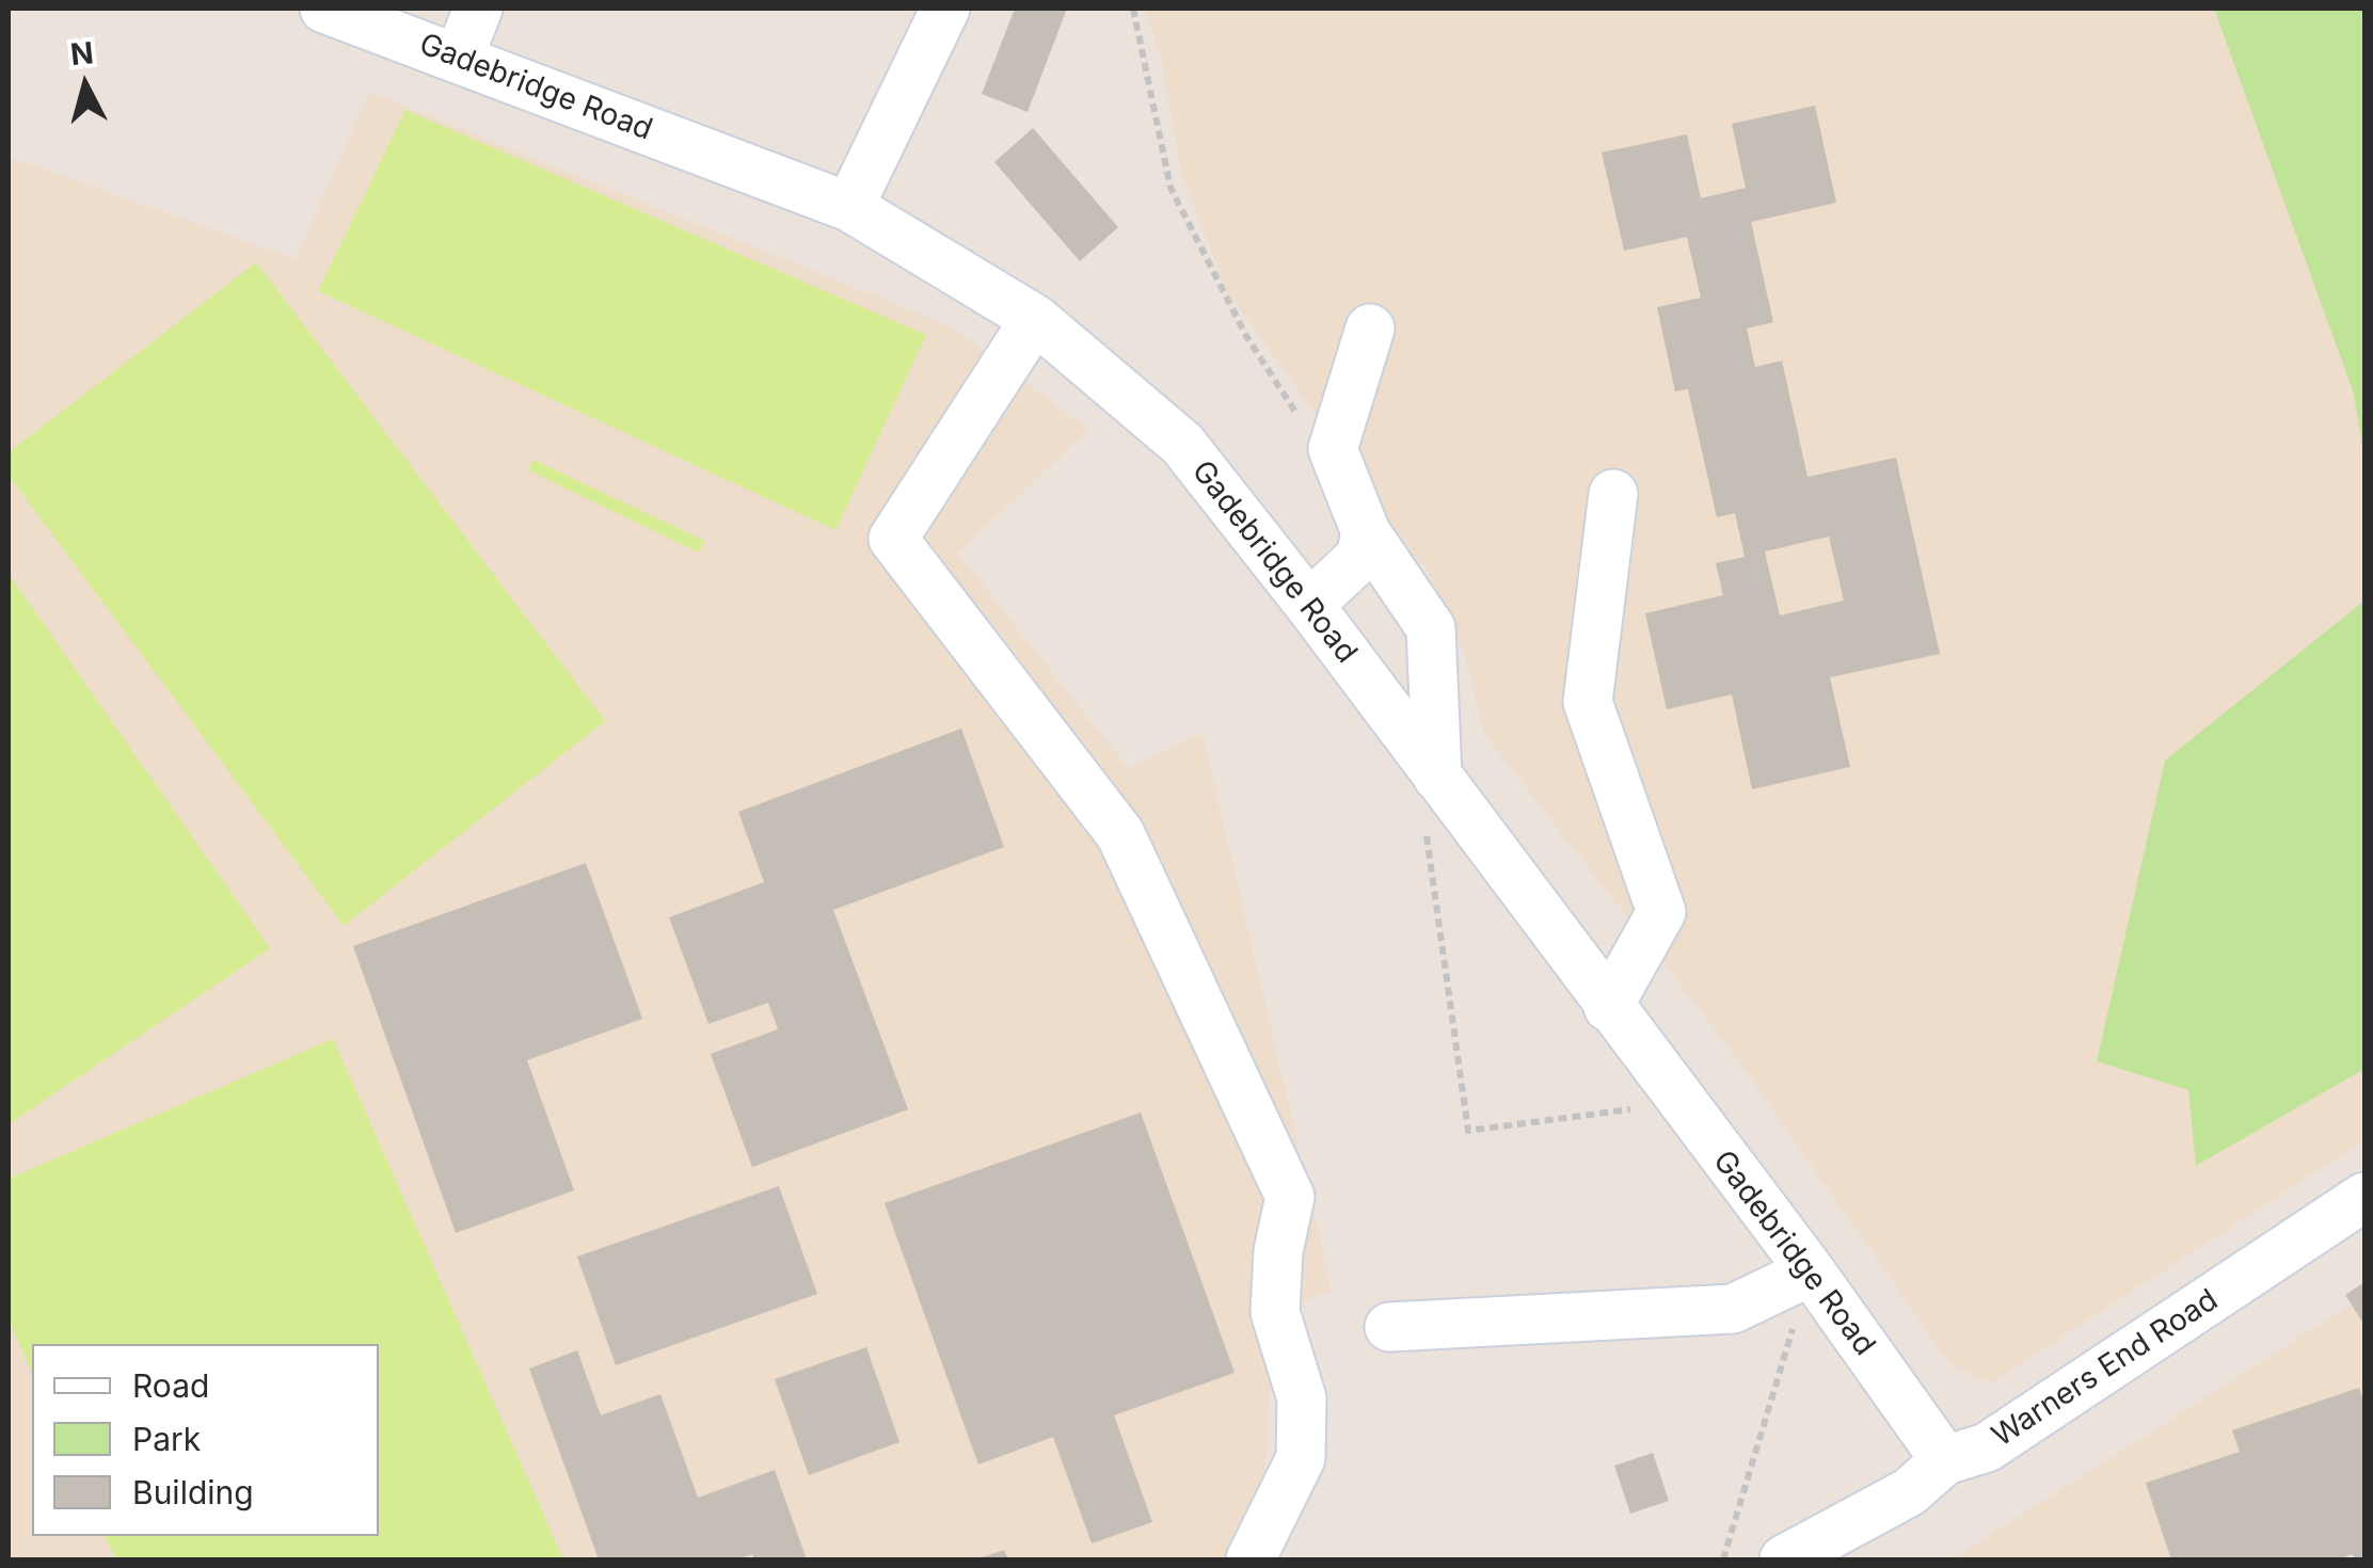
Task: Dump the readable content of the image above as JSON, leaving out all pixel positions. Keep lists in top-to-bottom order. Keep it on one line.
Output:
{"streets":{"street":["Gadebridge Road","Warners End Road"]},"crossings":[["Gadebridge Road","Warners End Road"]],"legend":["Road","Park","Building"],"north":"top"}
